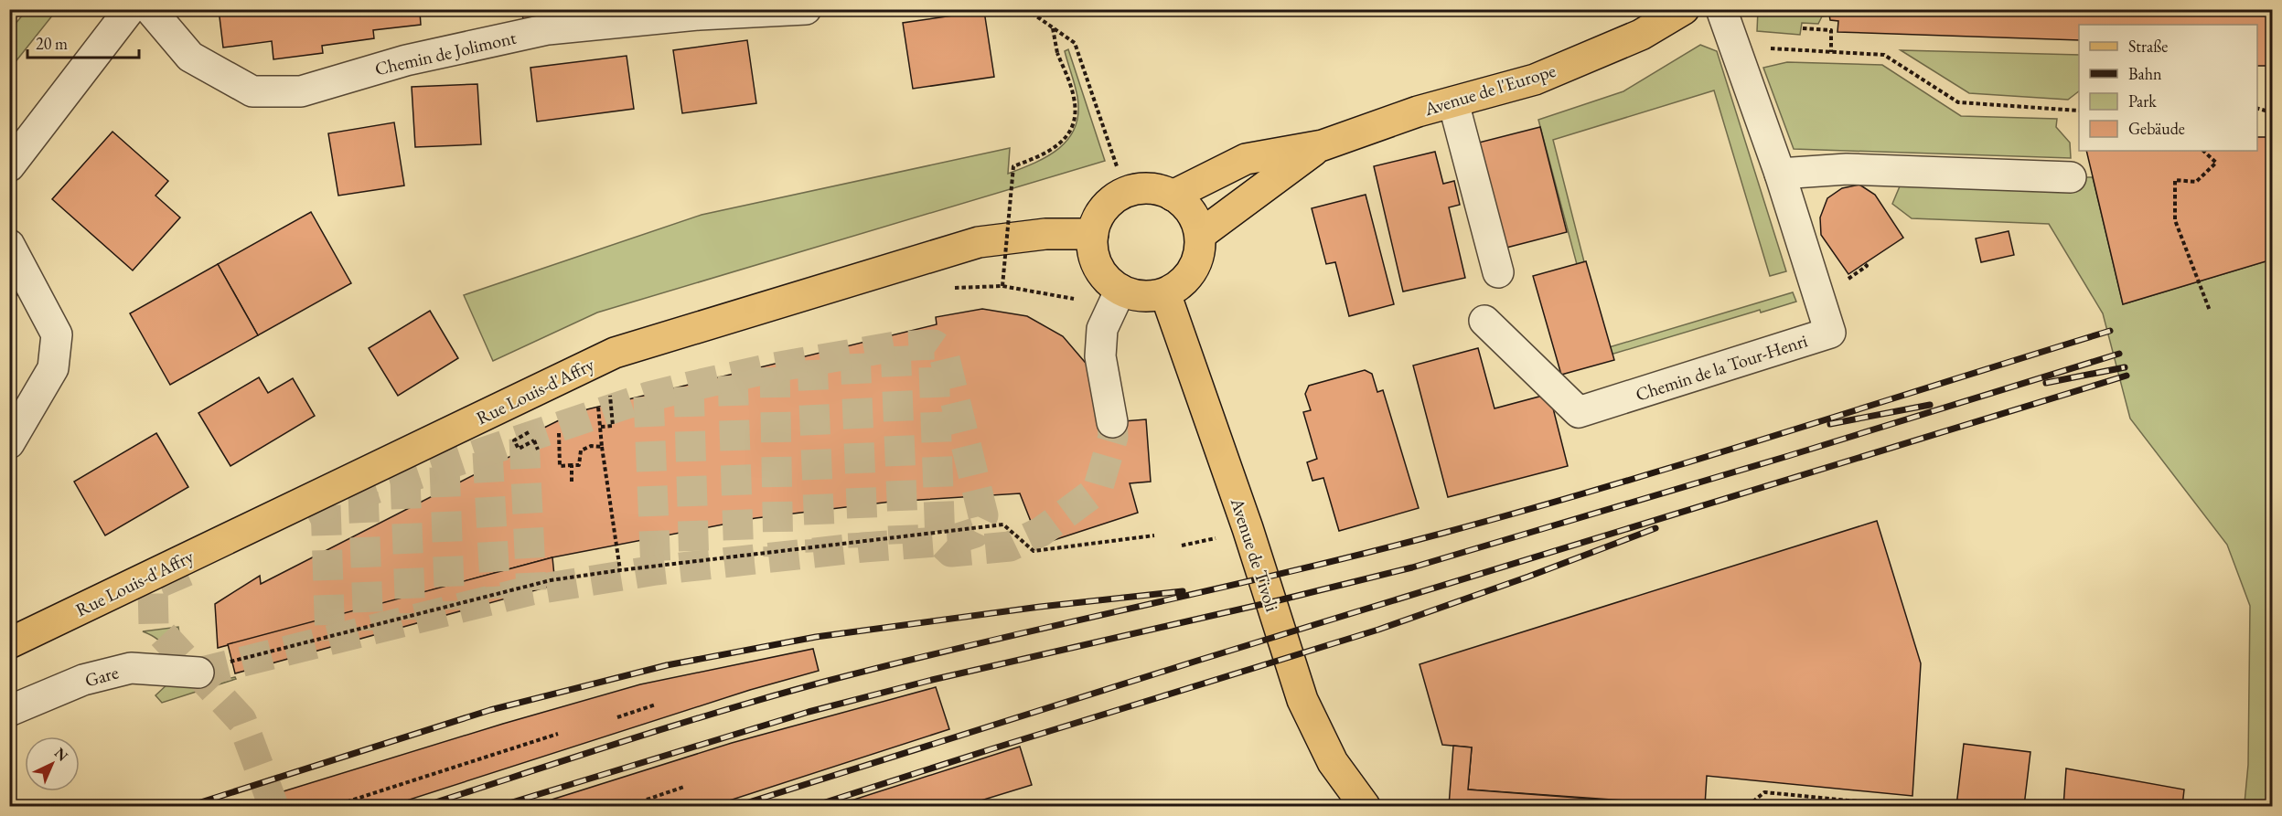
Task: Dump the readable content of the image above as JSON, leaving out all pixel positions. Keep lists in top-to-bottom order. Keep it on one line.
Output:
{"streets":{"main road":["Avenue de l'Europe","Rue Louis-d'Affry","Avenue de Tivoli"],"street":["Chemin de Jolimont","Chemin de la Tour-Henri","Gare"]},"crossings":[["Avenue de l'Europe","Rue Louis-d'Affry"],["Avenue de l'Europe","Avenue de Tivoli"],["Rue Louis-d'Affry","Avenue de Tivoli"]],"legend":["Straße","Bahn","Park","Gebäude"],"scale_bar":"20 m","north":"top right"}
